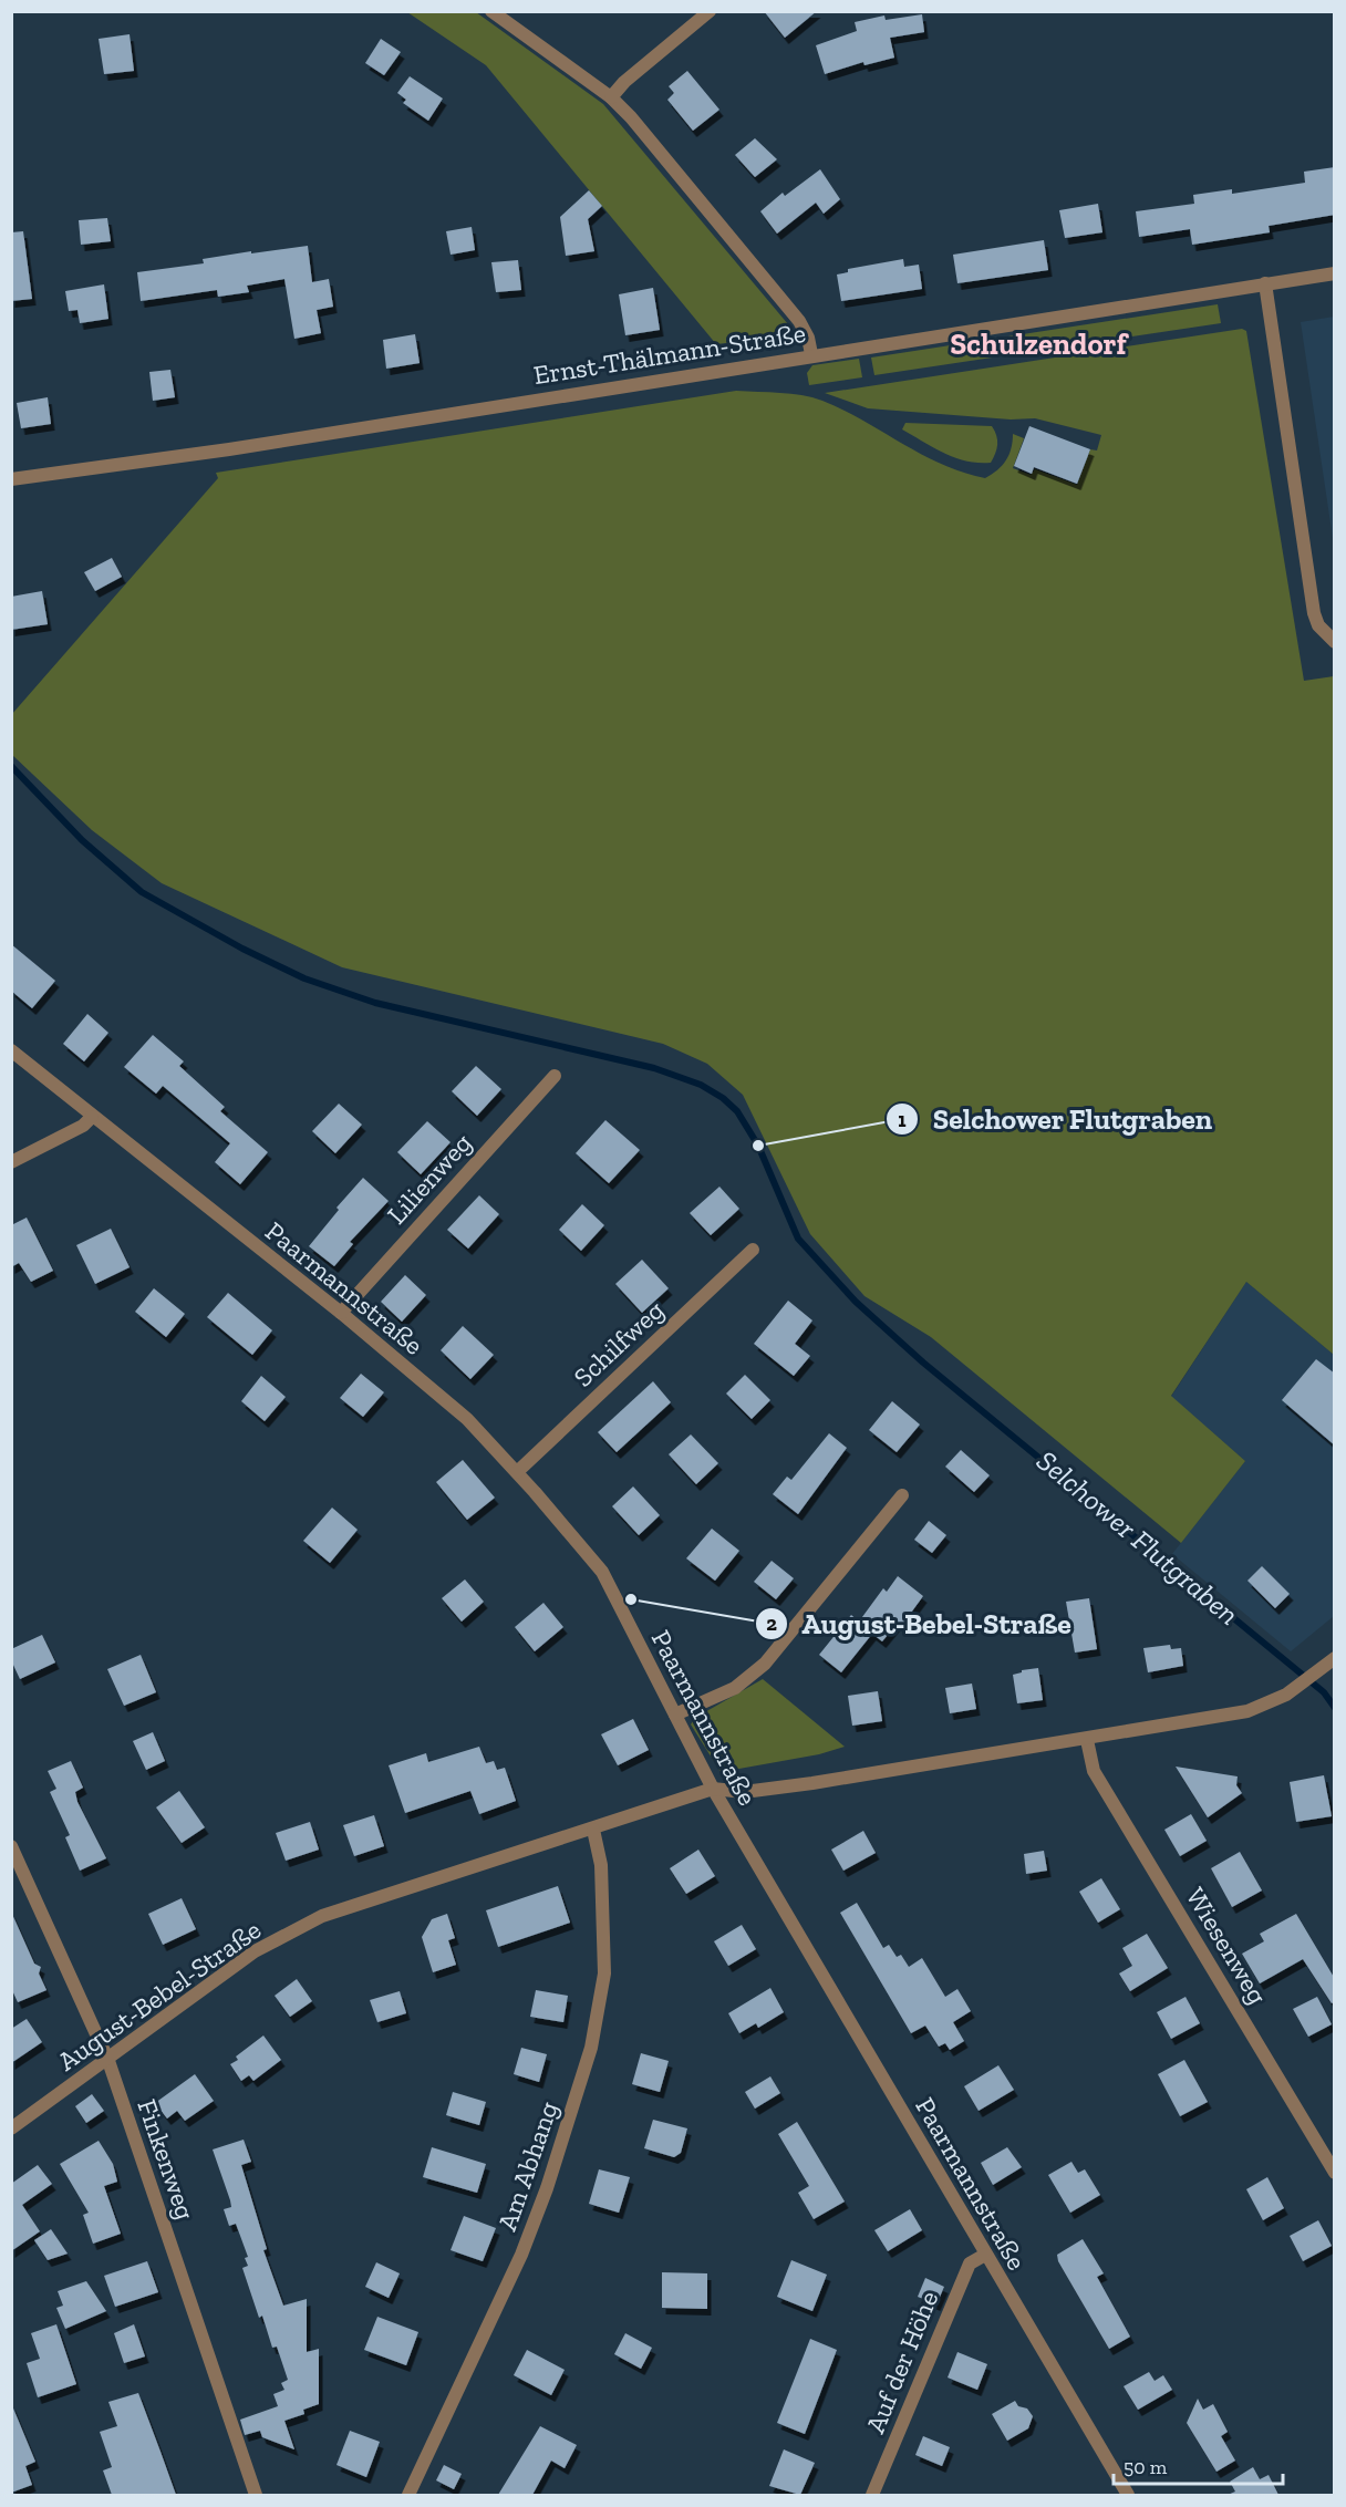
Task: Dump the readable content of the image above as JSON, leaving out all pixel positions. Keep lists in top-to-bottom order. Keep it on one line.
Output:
{"streets":{"street":["Ernst-Thälmann-Straße","Lilienweg","Paarmannstraße","Schilfweg","Wiesenweg","August-Bebel-Straße","Finkenweg","Am Abhang","Auf der Höhe"]},"crossings":[["Lilienweg","Paarmannstraße"],["Paarmannstraße","Schilfweg"],["Paarmannstraße","August-Bebel-Straße"],["Paarmannstraße","Auf der Höhe"],["Wiesenweg","August-Bebel-Straße"],["August-Bebel-Straße","Finkenweg"],["August-Bebel-Straße","Am Abhang"]],"districts":["Schulzendorf"],"water":["Selchower Flutgraben"],"places":["Selchower Flutgraben","August-Bebel-Straße"],"scale_bar":"50 m"}
